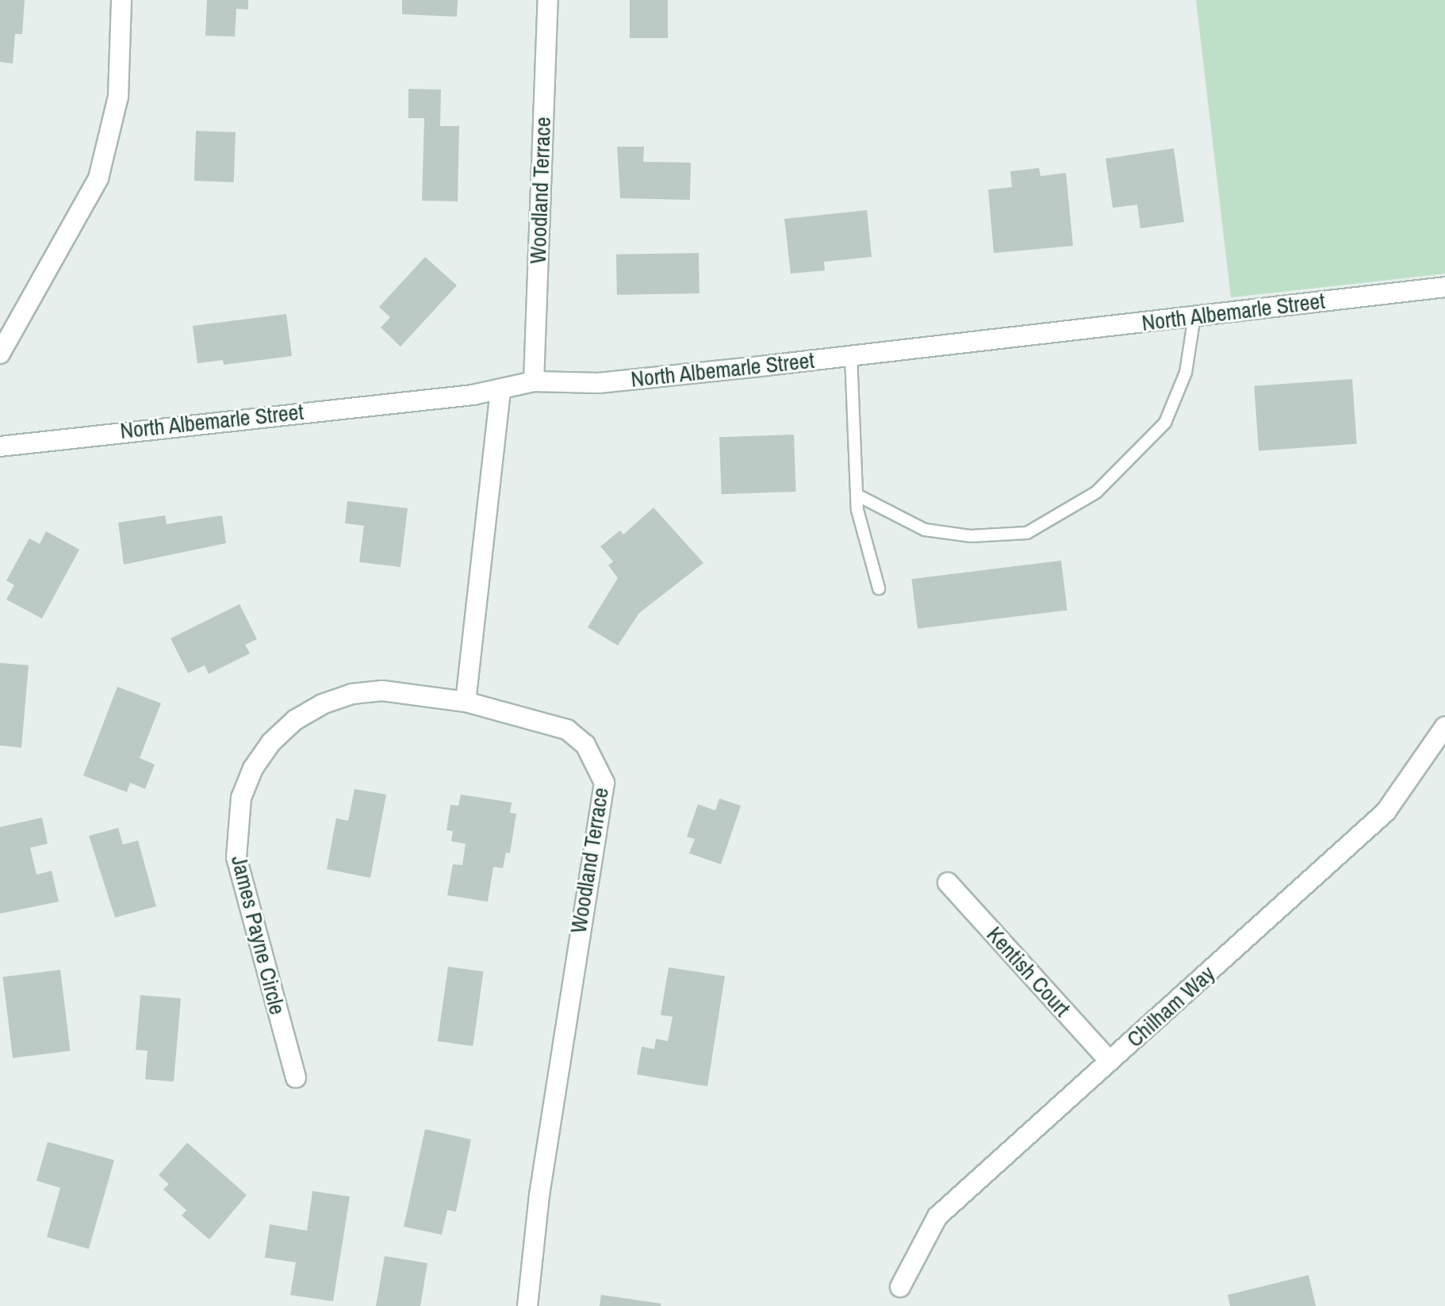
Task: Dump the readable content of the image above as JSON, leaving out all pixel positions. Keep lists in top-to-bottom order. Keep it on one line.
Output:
{"streets":{"street":["Woodland Terrace","North Albemarle Street","James Payne Circle","Kentish Court","Chilham Way"]},"crossings":[["Woodland Terrace","North Albemarle Street"],["Woodland Terrace","James Payne Circle"],["Kentish Court","Chilham Way"]]}
